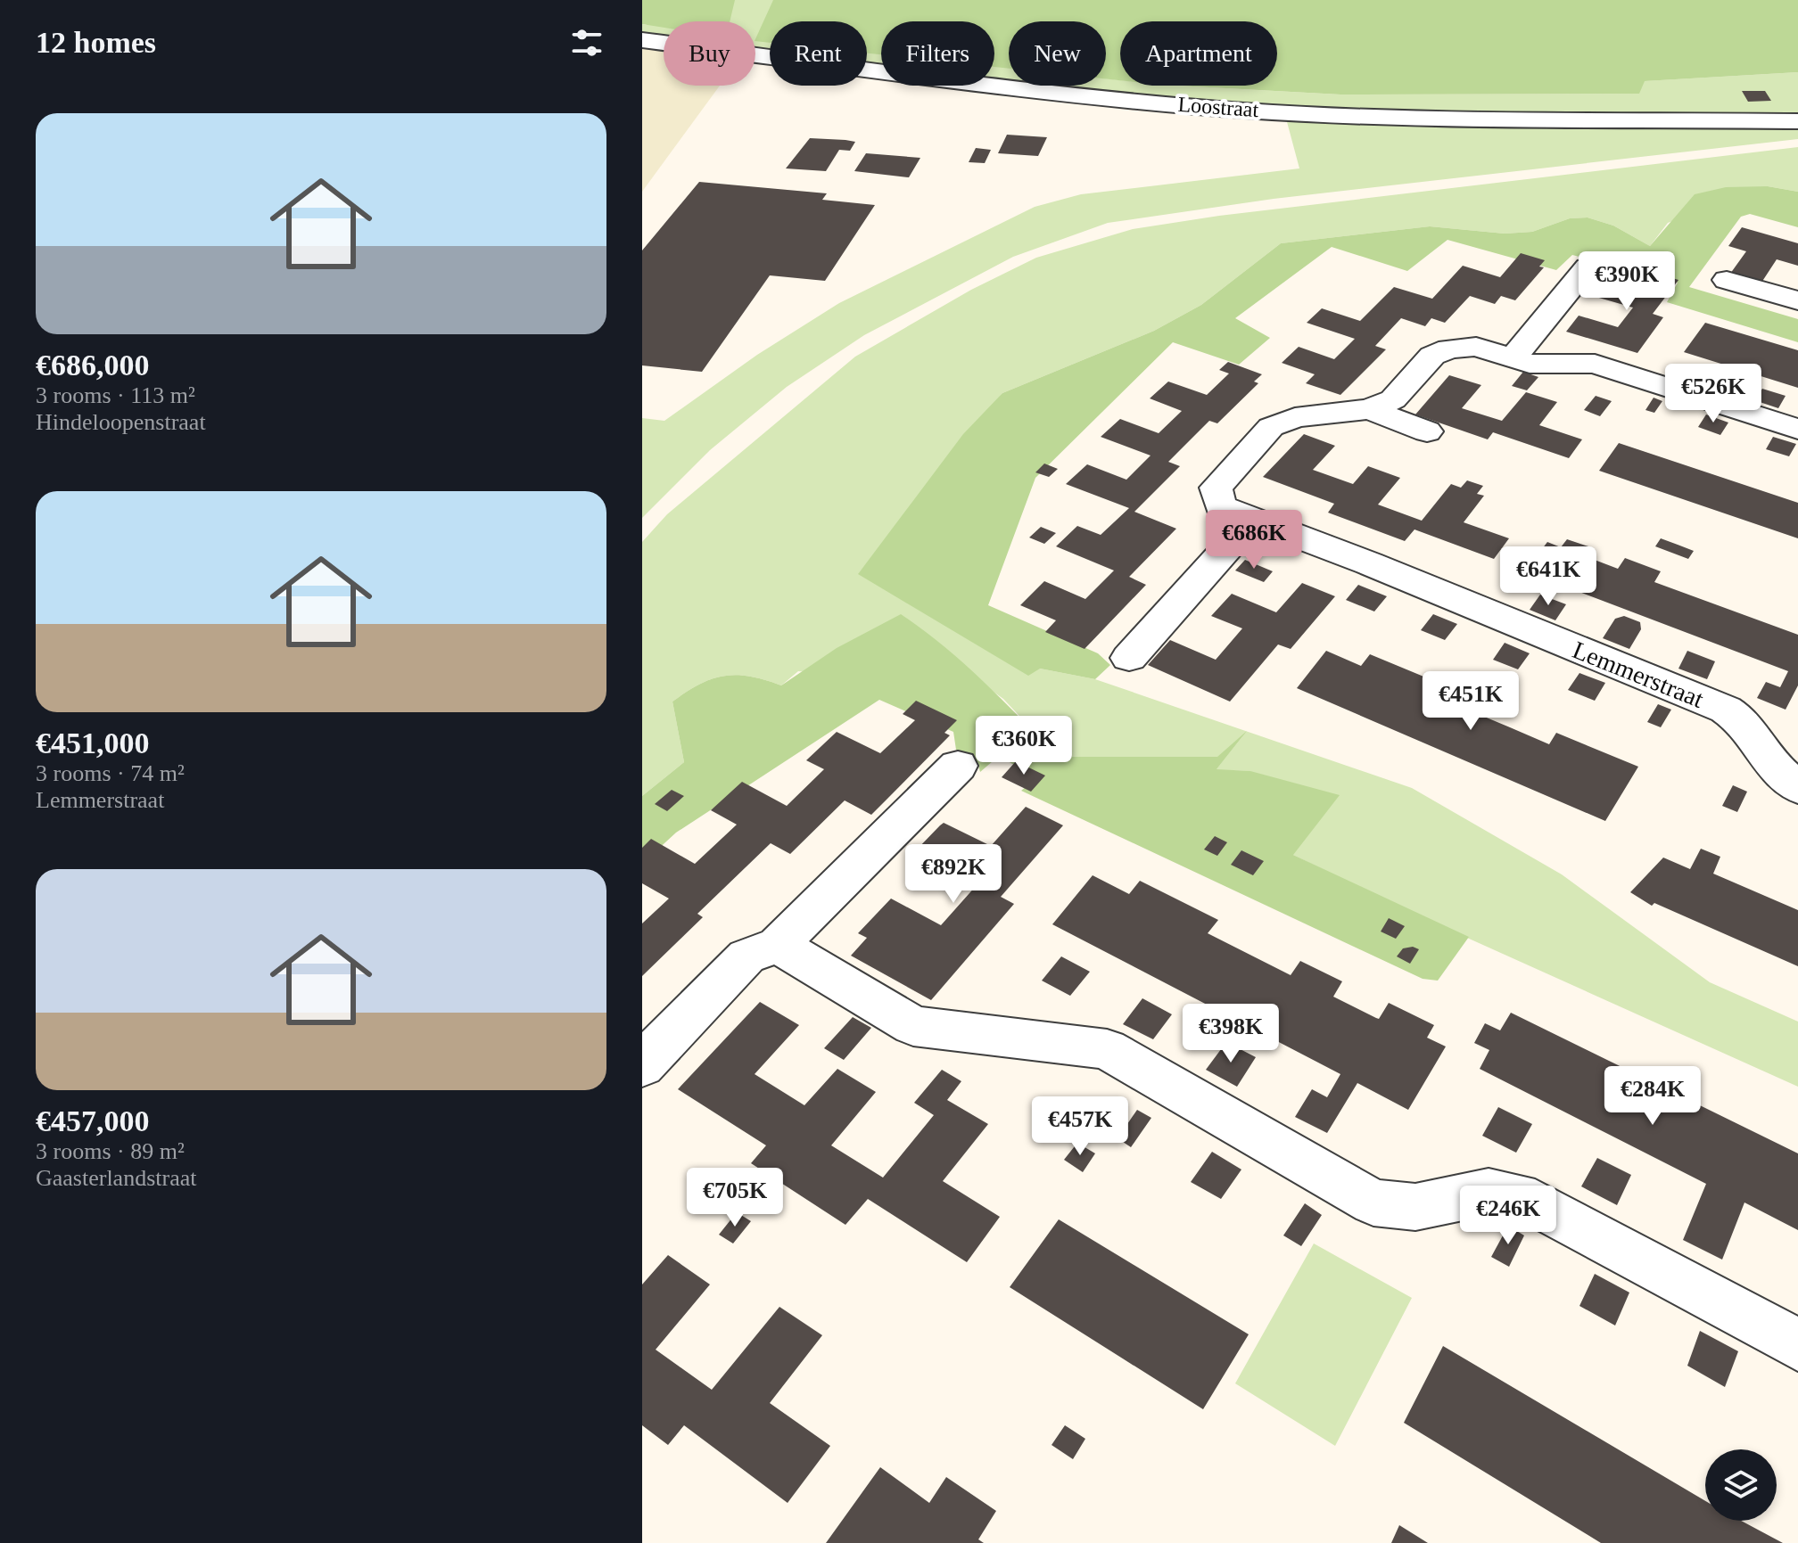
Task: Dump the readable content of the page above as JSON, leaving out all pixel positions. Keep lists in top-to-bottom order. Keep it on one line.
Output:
{"streets":{"street":["Loostraat","Lemmerstraat"]},"page":{"heading":"12 homes","chip":["Buy","Rent","Filters","New","Apartment"],"list":[{"name":"€686,000","note":"3 rooms · 113 m² · Hindeloopenstraat"},{"name":"€451,000","note":"3 rooms · 74 m² · Lemmerstraat"},{"name":"€457,000","note":"3 rooms · 89 m² · Gaasterlandstraat"}],"price":["€390K","€526K","€686K","€641K","€451K","€360K","€892K","€398K","€284K","€457K","€705K","€246K"]}}
